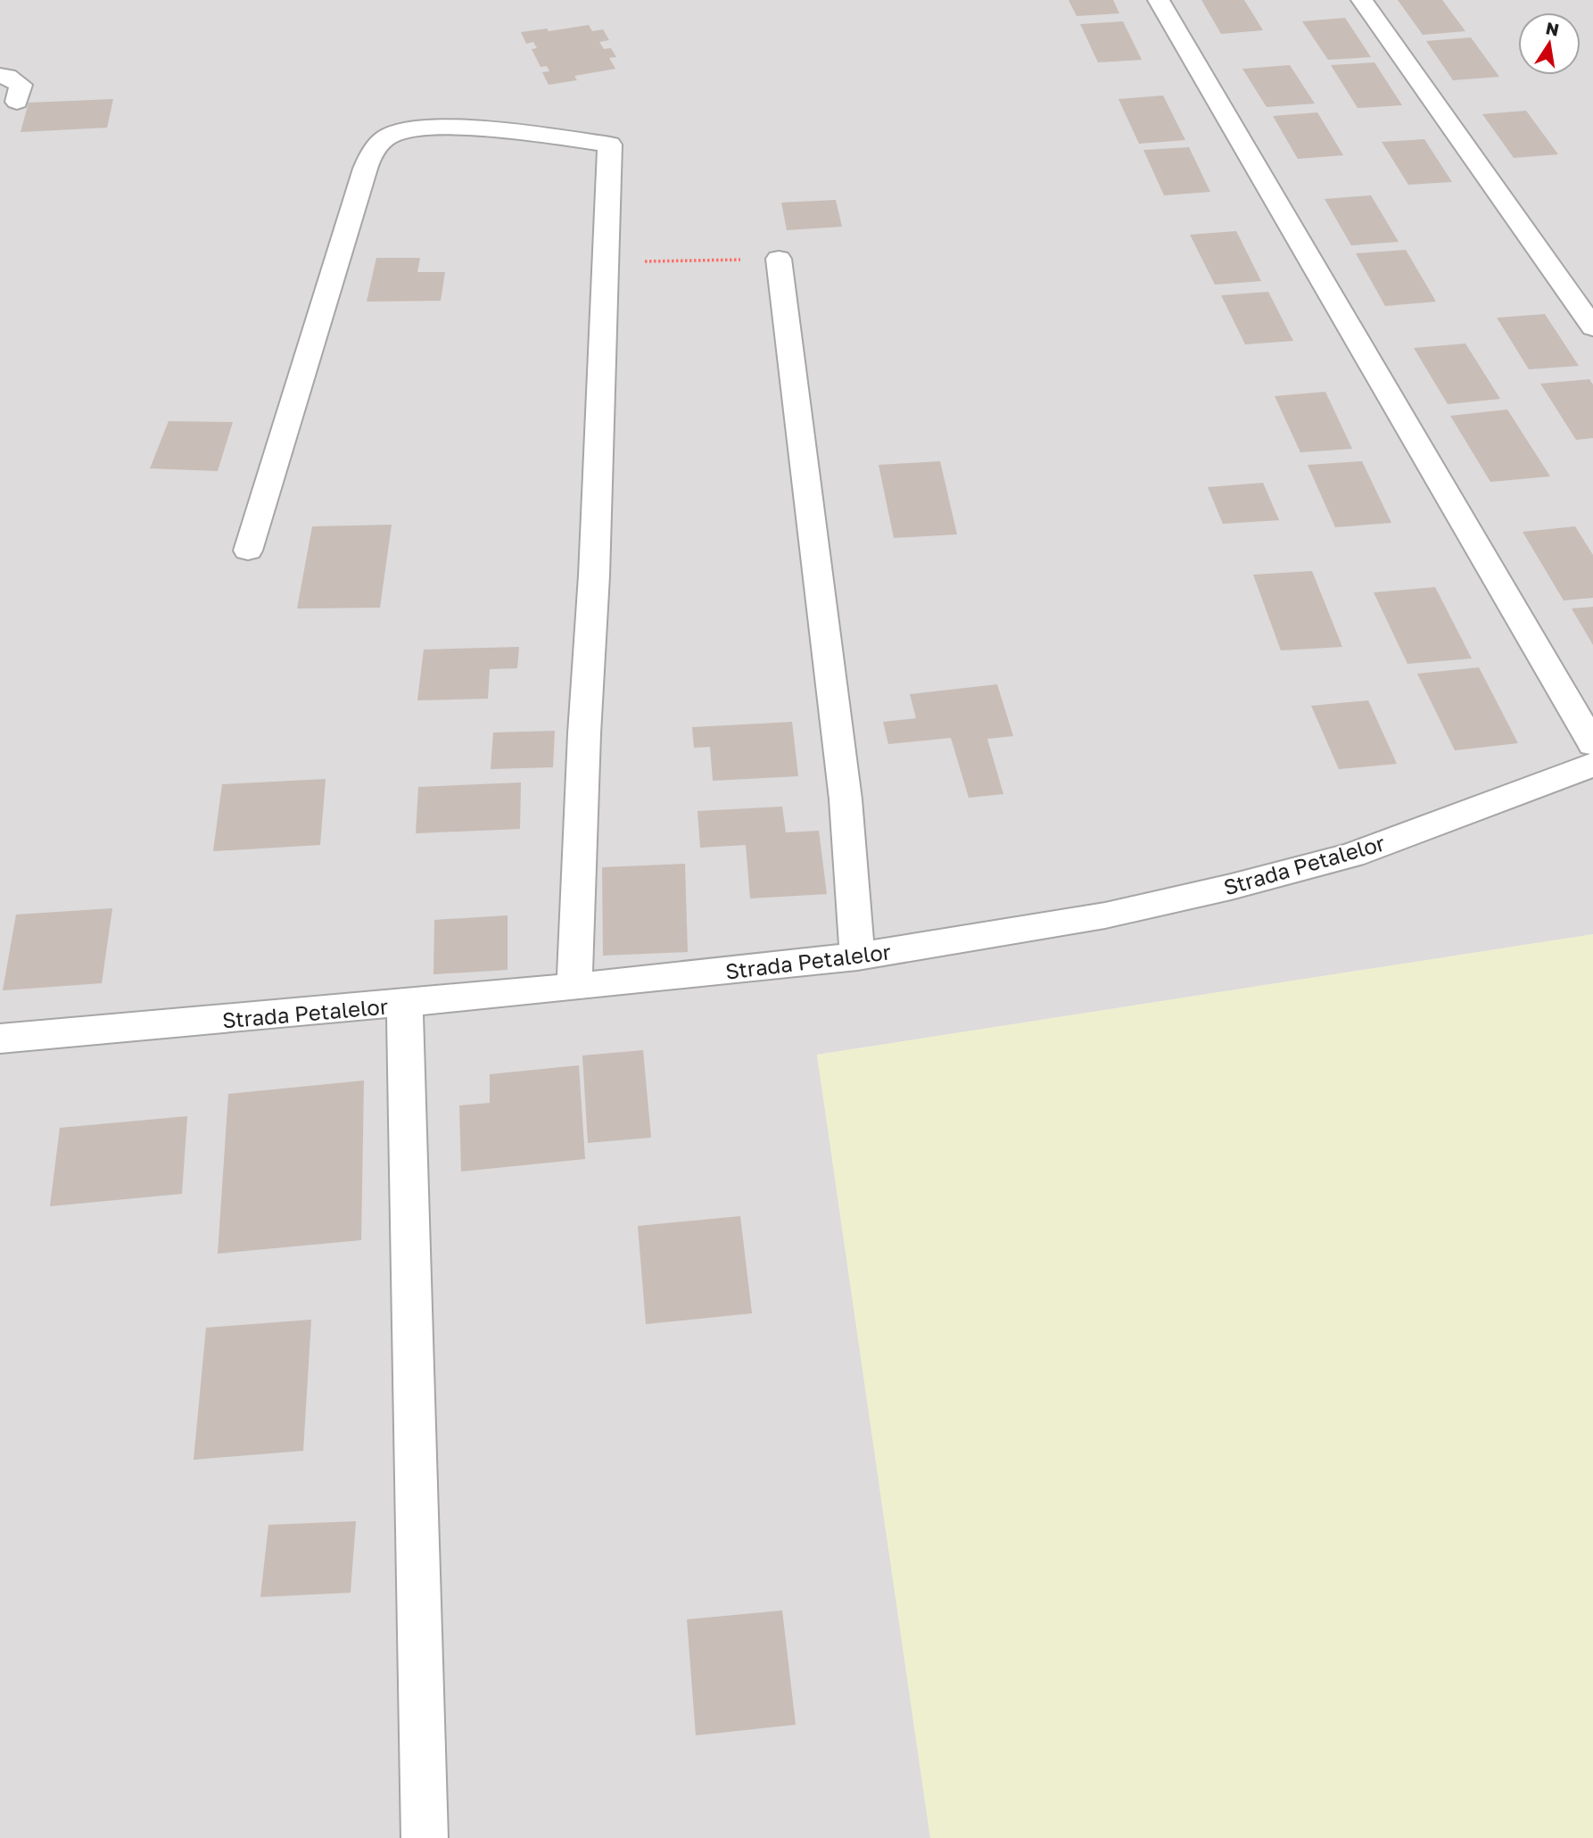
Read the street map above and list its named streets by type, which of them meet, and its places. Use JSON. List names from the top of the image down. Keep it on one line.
{"streets":{"street":["Strada Petalelor"]},"north":"top"}
